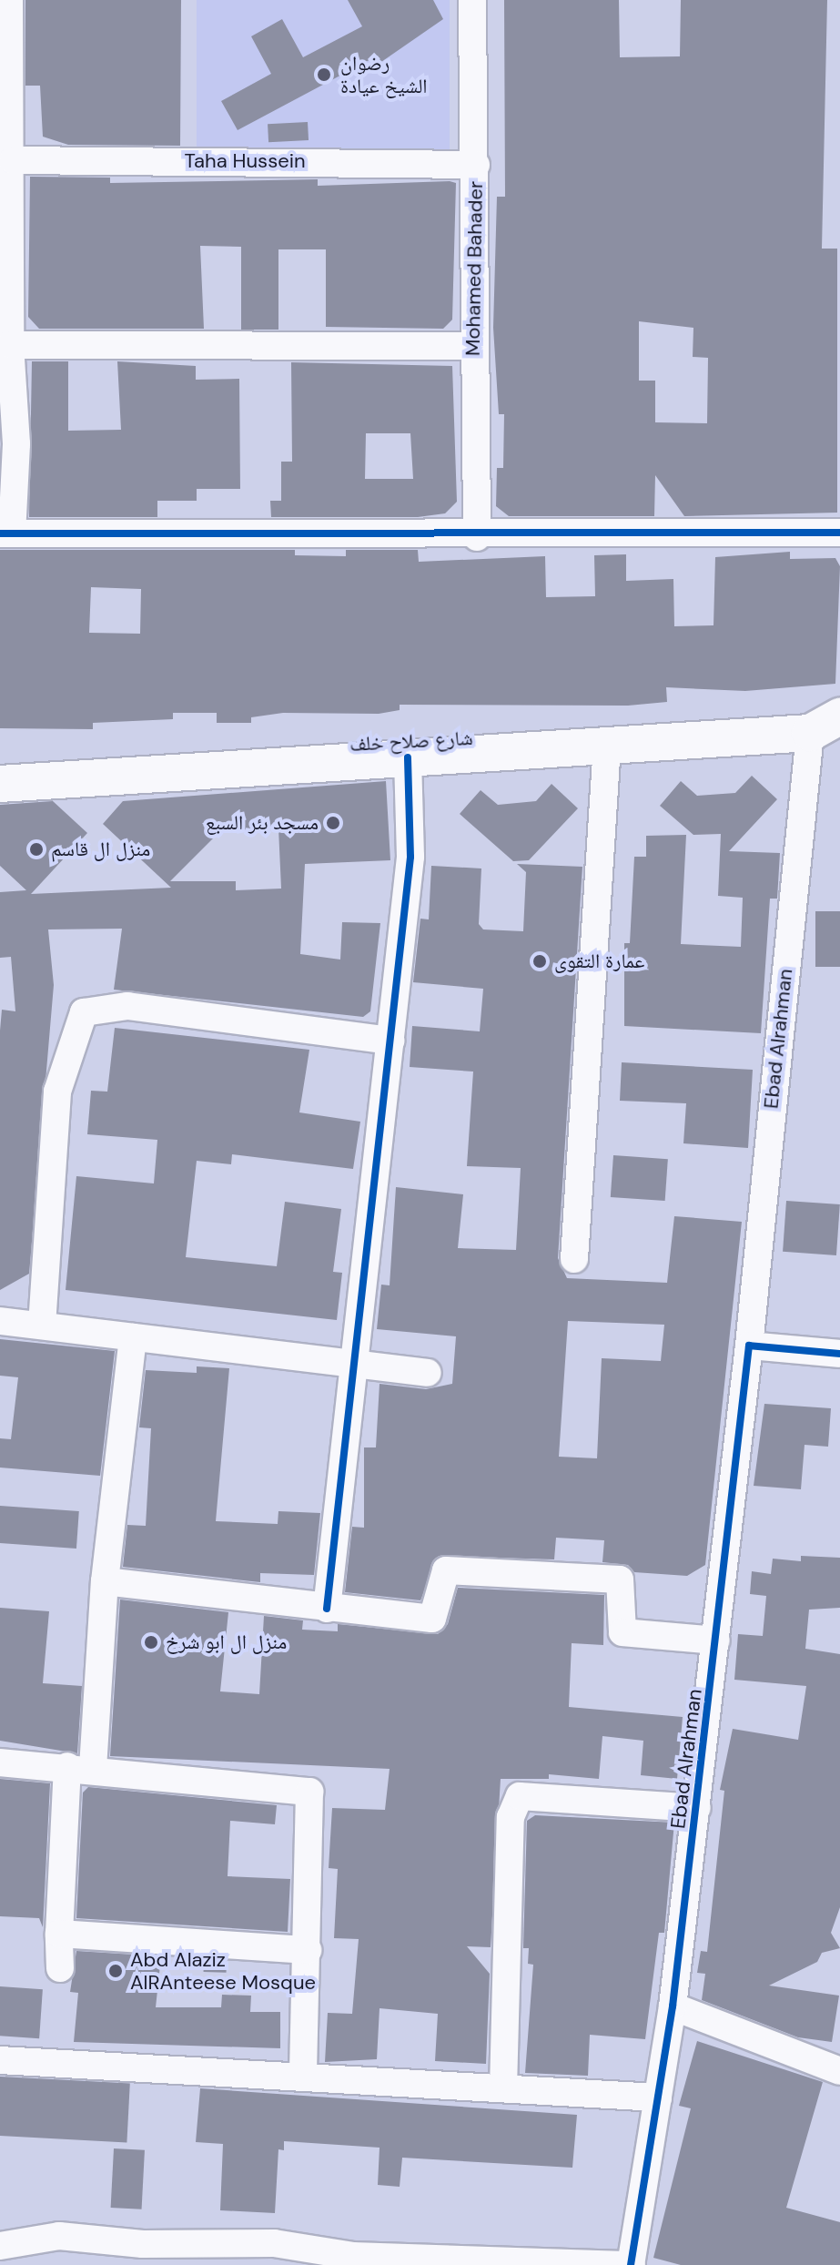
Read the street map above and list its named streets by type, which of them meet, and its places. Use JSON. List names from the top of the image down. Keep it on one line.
{"streets":{"main road":["شارع صلاح خلف"],"street":["Taha Hussein","Mohamed Bahader","Ebad Alrahman"]},"crossings":[["Taha Hussein","Mohamed Bahader"],["شارع صلاح خلف","Ebad Alrahman"]],"places":["رضوان الشيخ عيادة","مسجد بئر السبع","منزل ال قاسم","عمارة التقوى","منزل ال ابو شرخ","Abd Alaziz AlRAnteese Mosque"]}
